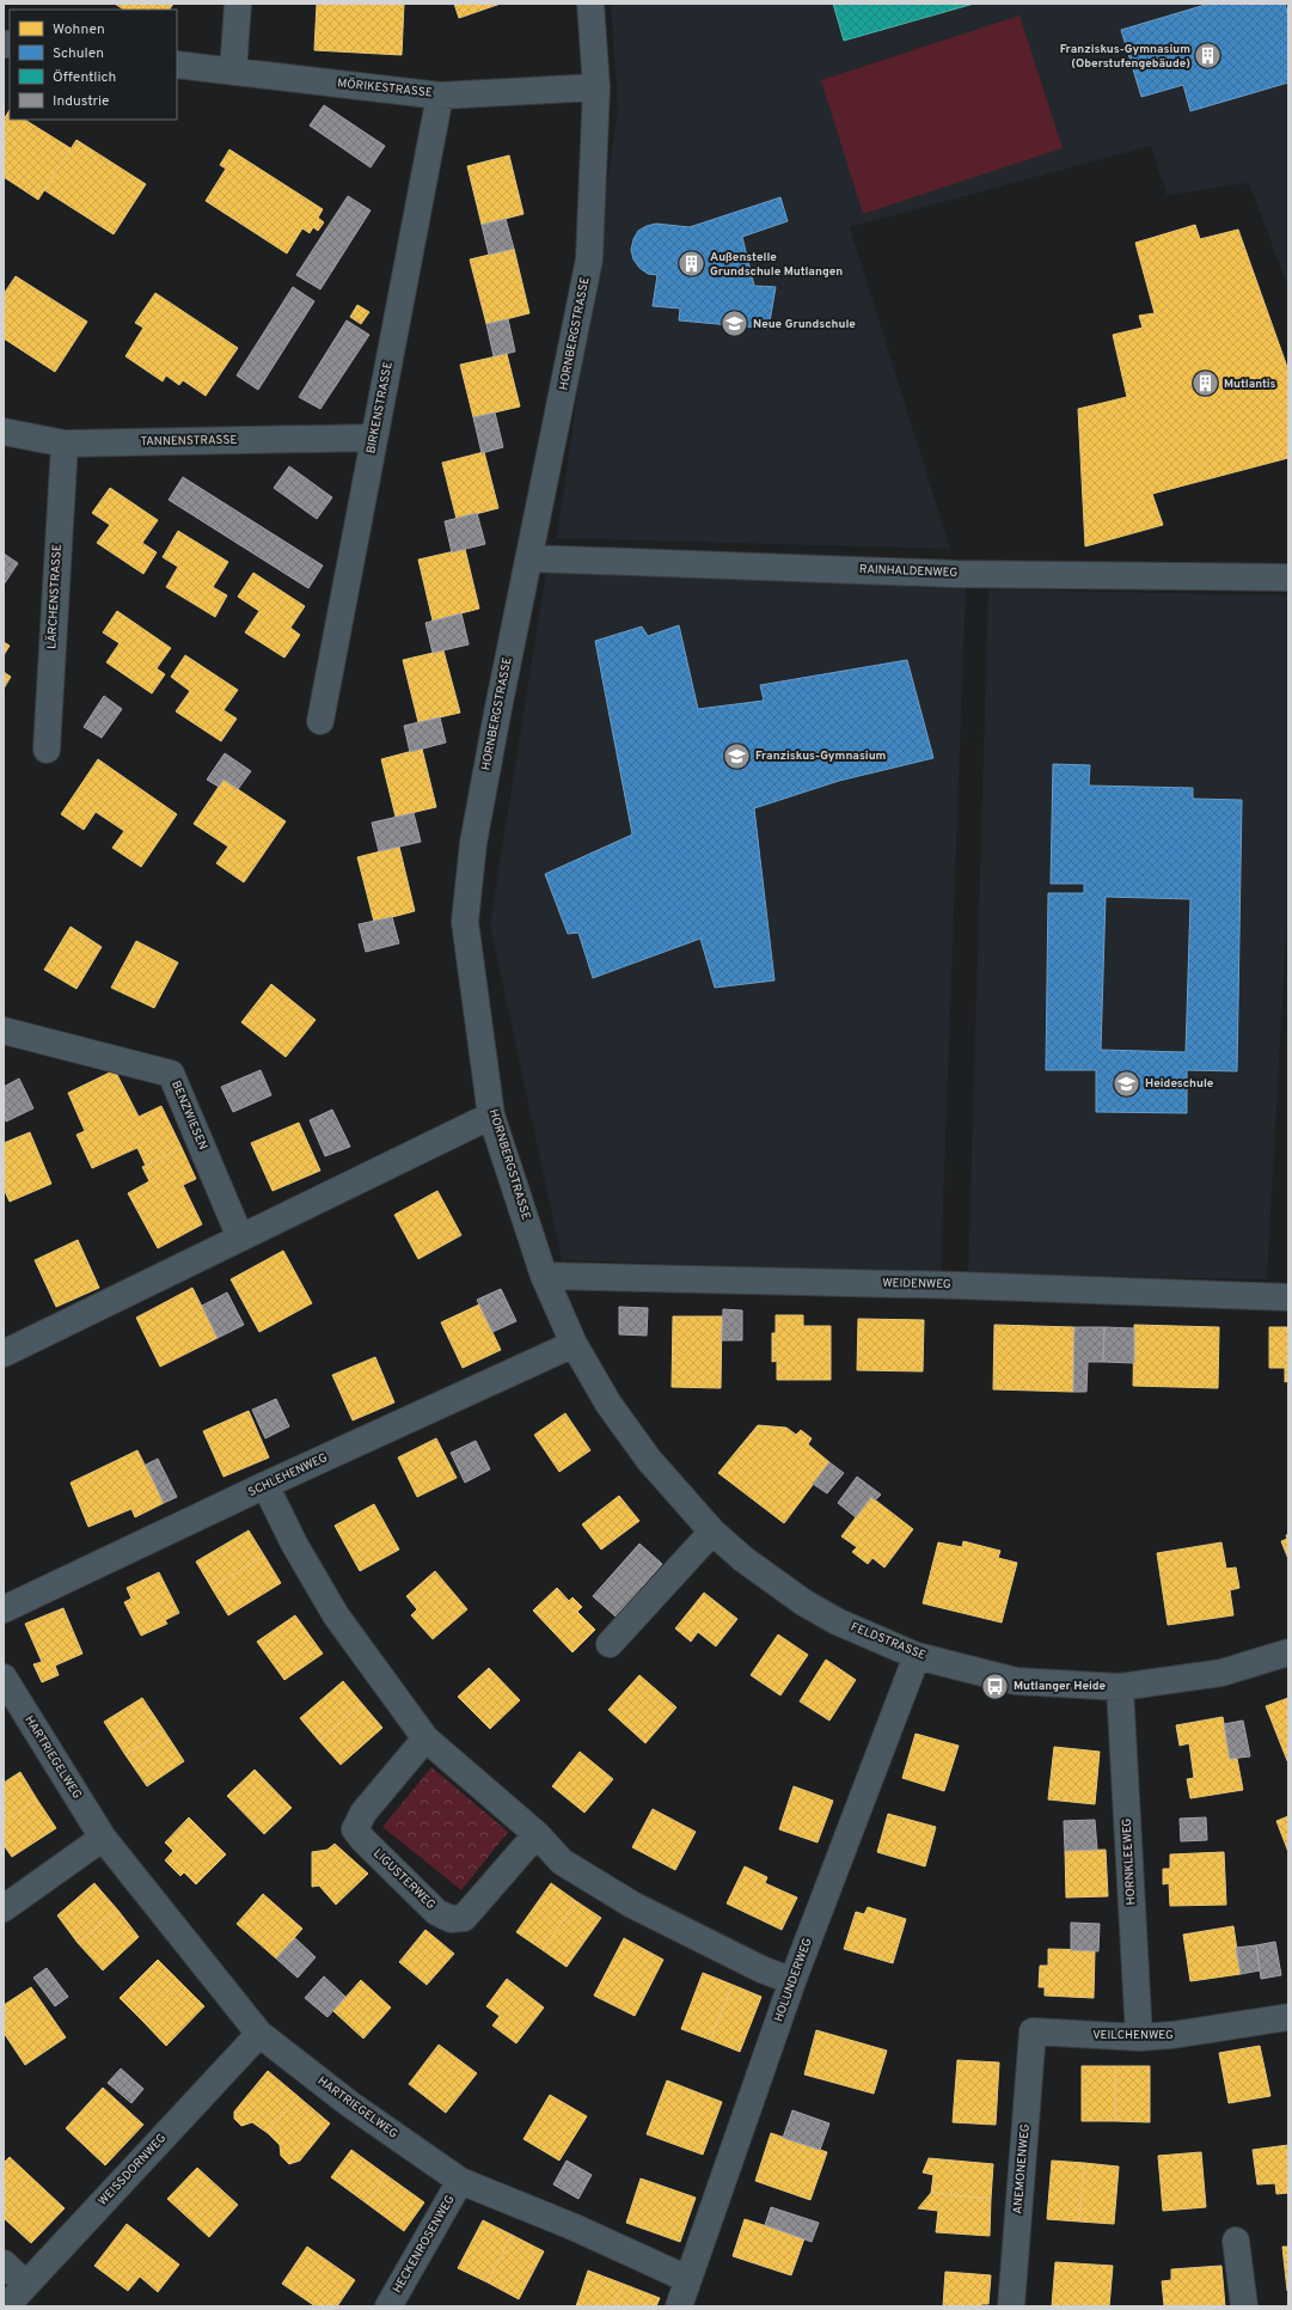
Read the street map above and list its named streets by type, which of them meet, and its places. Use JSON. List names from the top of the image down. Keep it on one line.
{"streets":{"street":["MÖRIKESTRASSE","HORNBERGSTRASSE","BIRKENSTRASSE","TANNENSTRASSE","RAINHALDENWEG","LÄRCHENSTRASSE","BENZWIESEN","WEIDENWEG","SCHLEHENWEG","FELDSTRASSE","HARTRIEGELWEG","HORNKLEEWEG","LIGUSTERWEG","HOLUNDERWEG","VEILCHENWEG","ANEMONENWEG","WEISSDORNWEG","HECKENROSENWEG"]},"crossings":[["MÖRIKESTRASSE","HORNBERGSTRASSE"],["MÖRIKESTRASSE","BIRKENSTRASSE"],["HORNBERGSTRASSE","RAINHALDENWEG"],["HORNBERGSTRASSE","WEIDENWEG"],["HORNBERGSTRASSE","SCHLEHENWEG"],["HORNBERGSTRASSE","FELDSTRASSE"],["BIRKENSTRASSE","TANNENSTRASSE"],["TANNENSTRASSE","LÄRCHENSTRASSE"],["FELDSTRASSE","HORNKLEEWEG"],["FELDSTRASSE","HOLUNDERWEG"],["HARTRIEGELWEG","HOLUNDERWEG"],["HARTRIEGELWEG","WEISSDORNWEG"],["HARTRIEGELWEG","HECKENROSENWEG"],["HORNKLEEWEG","VEILCHENWEG"],["VEILCHENWEG","ANEMONENWEG"]],"places":{"building":["Franziskus-Gymnasium (Oberstufengebäude)","Außenstelle Grundschule Mutlangen","Mutlantis"],"school or university":["Neue Grundschule","Franziskus-Gymnasium","Heideschule"],"bus stop":["Mutlanger Heide"]},"legend":["Wohnen","Schulen","Öffentlich","Industrie"]}
